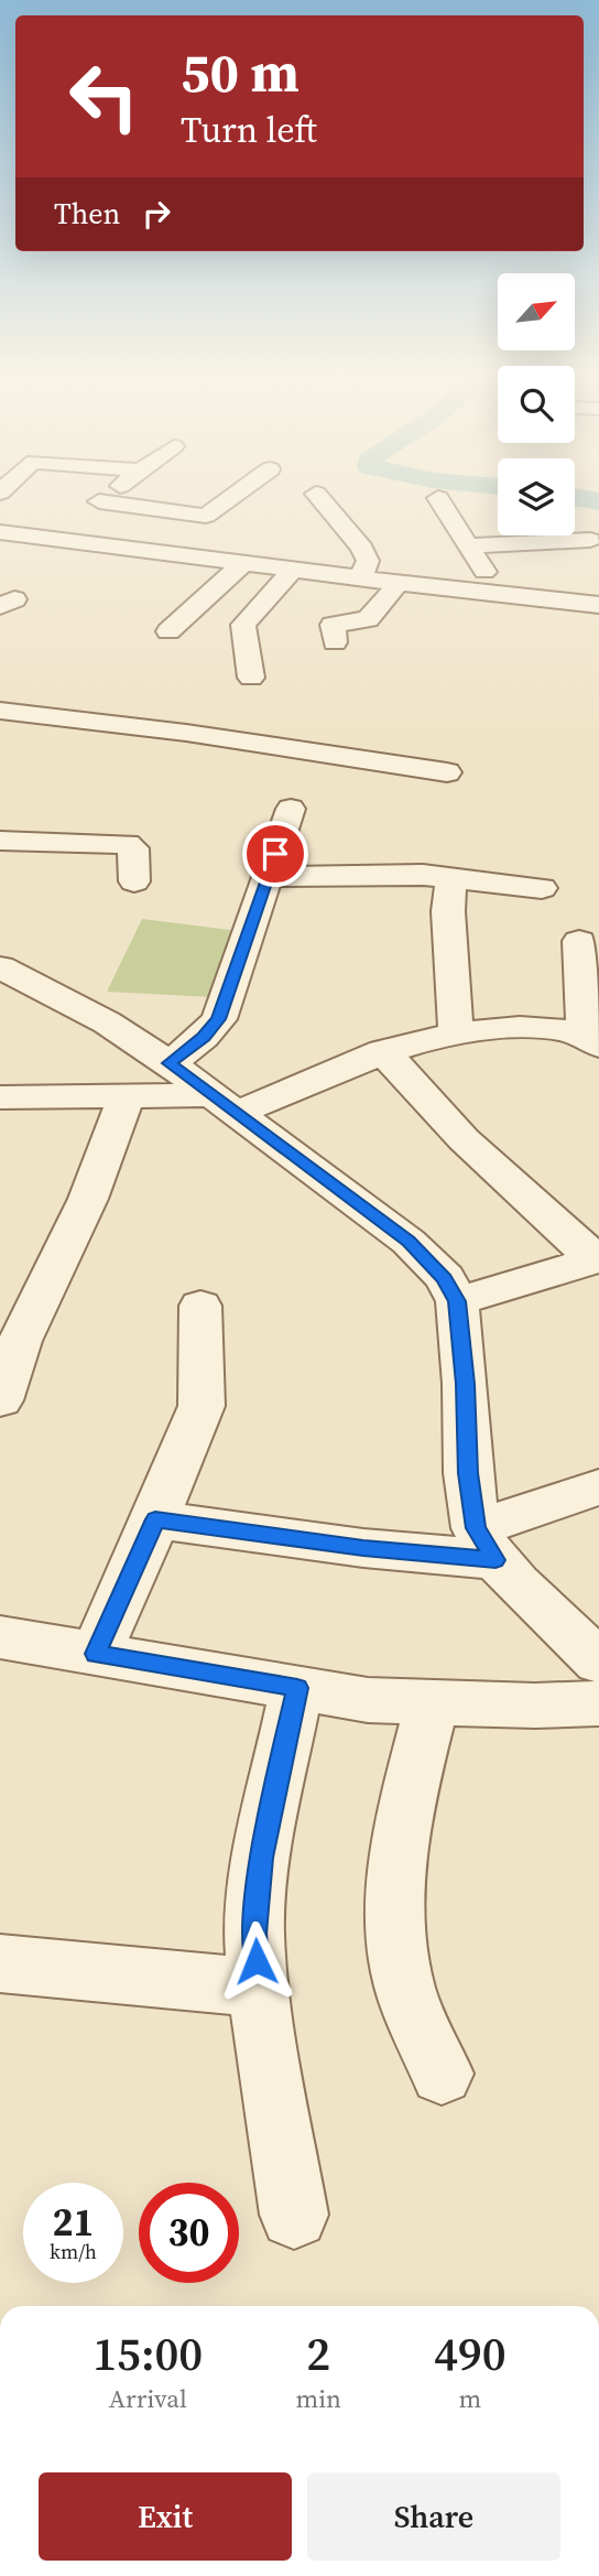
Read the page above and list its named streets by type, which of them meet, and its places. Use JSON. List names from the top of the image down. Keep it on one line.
{"north":"top right","page":{"turn":["50 m","Turn left"],"then":"Then","speed":"21 km/h","limit":"30","eta":["15:00","Arrival","2","min","490","m"],"buttons":["Exit","Share"]}}
